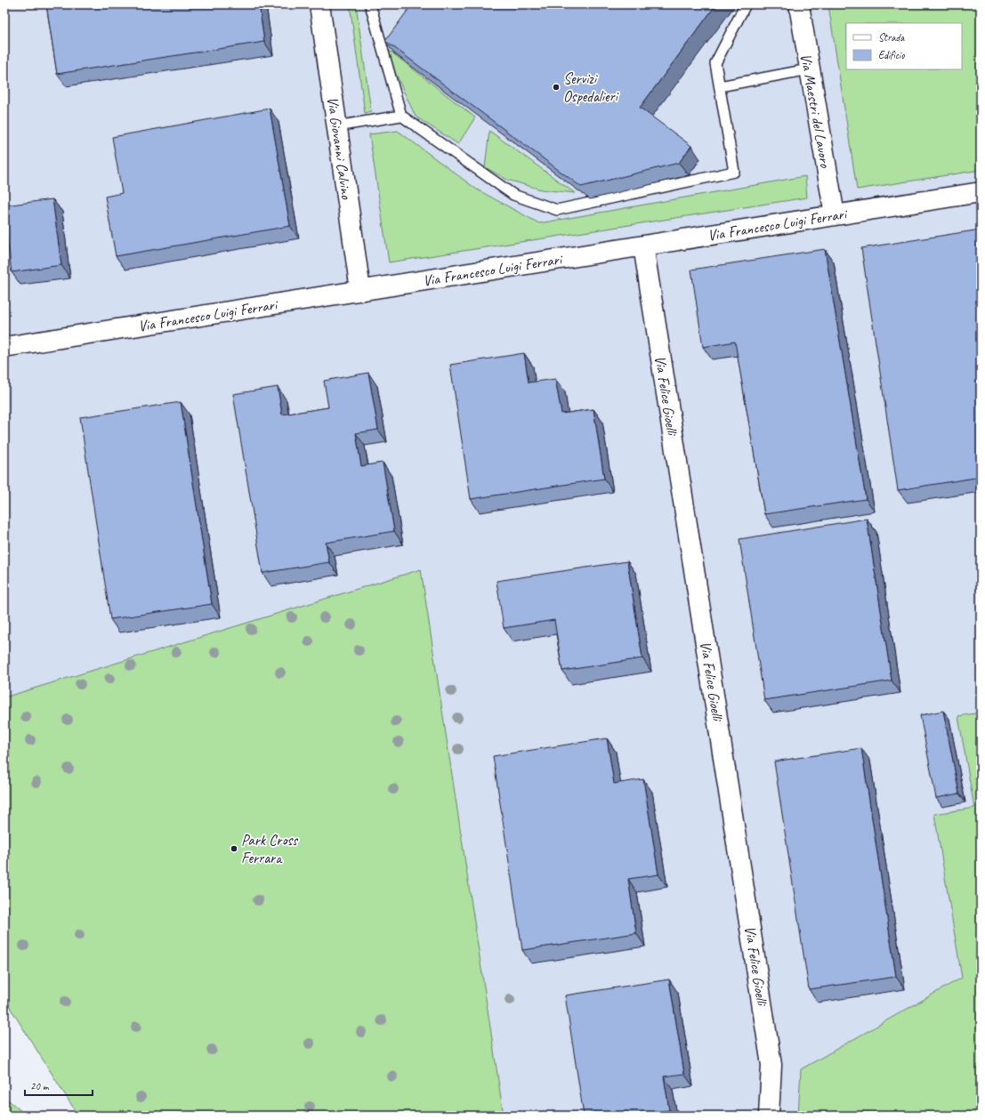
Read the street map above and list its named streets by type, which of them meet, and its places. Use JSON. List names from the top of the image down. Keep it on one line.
{"streets":{"street":["Via Maestri del Lavoro","Via Giovanni Calvino","Via Francesco Luigi Ferrari","Via Felice Gioelli"]},"crossings":[["Via Maestri del Lavoro","Via Francesco Luigi Ferrari"],["Via Giovanni Calvino","Via Francesco Luigi Ferrari"],["Via Francesco Luigi Ferrari","Via Felice Gioelli"]],"places":["Servizi Ospedalieri","Park Cross Ferrara"],"legend":["Strada","Edificio"],"scale_bar":"20 m"}
